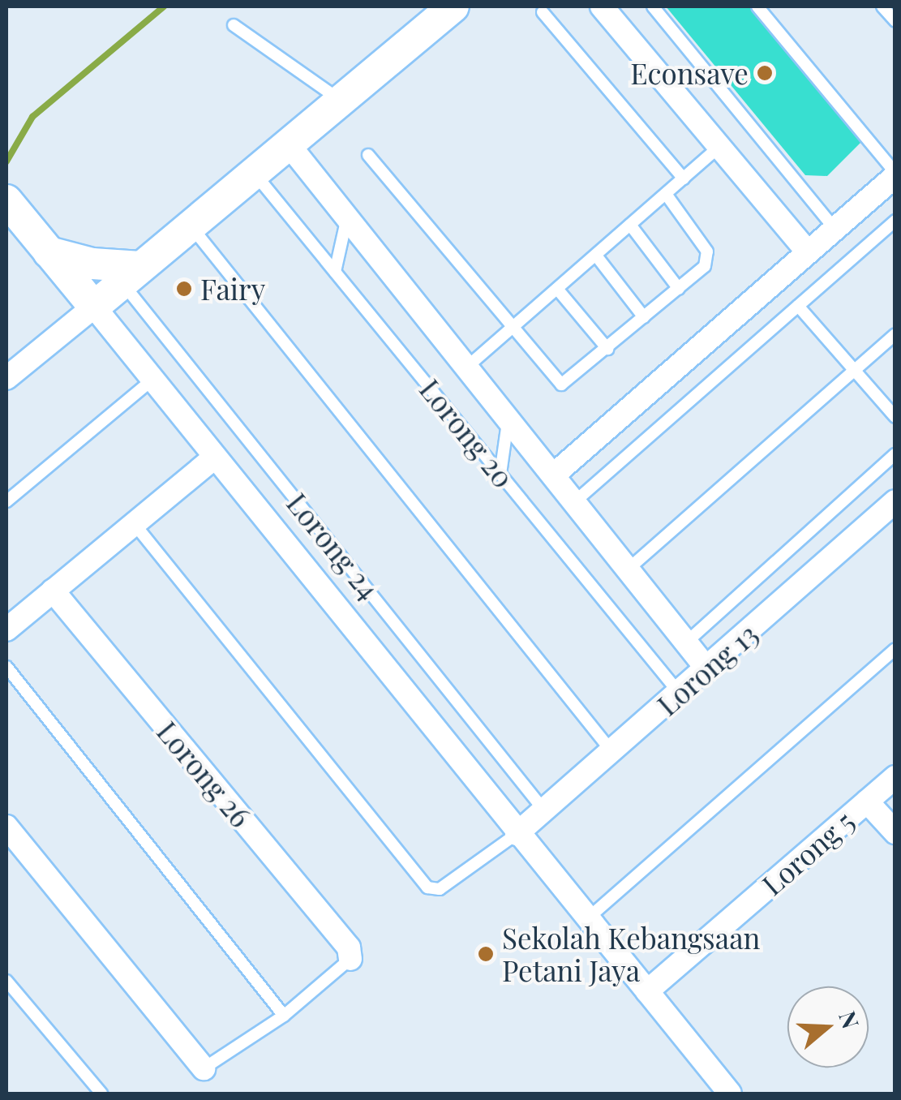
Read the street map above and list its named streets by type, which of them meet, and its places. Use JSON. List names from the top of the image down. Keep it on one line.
{"streets":{"street":["Lorong 20","Lorong 24","Lorong 13","Lorong 26","Lorong 5"]},"crossings":[["Lorong 20","Lorong 13"],["Lorong 24","Lorong 13"],["Lorong 24","Lorong 5"]],"places":["Econsave","Fairy","Sekolah Kebangsaan Petani Jaya"],"north":"right"}
